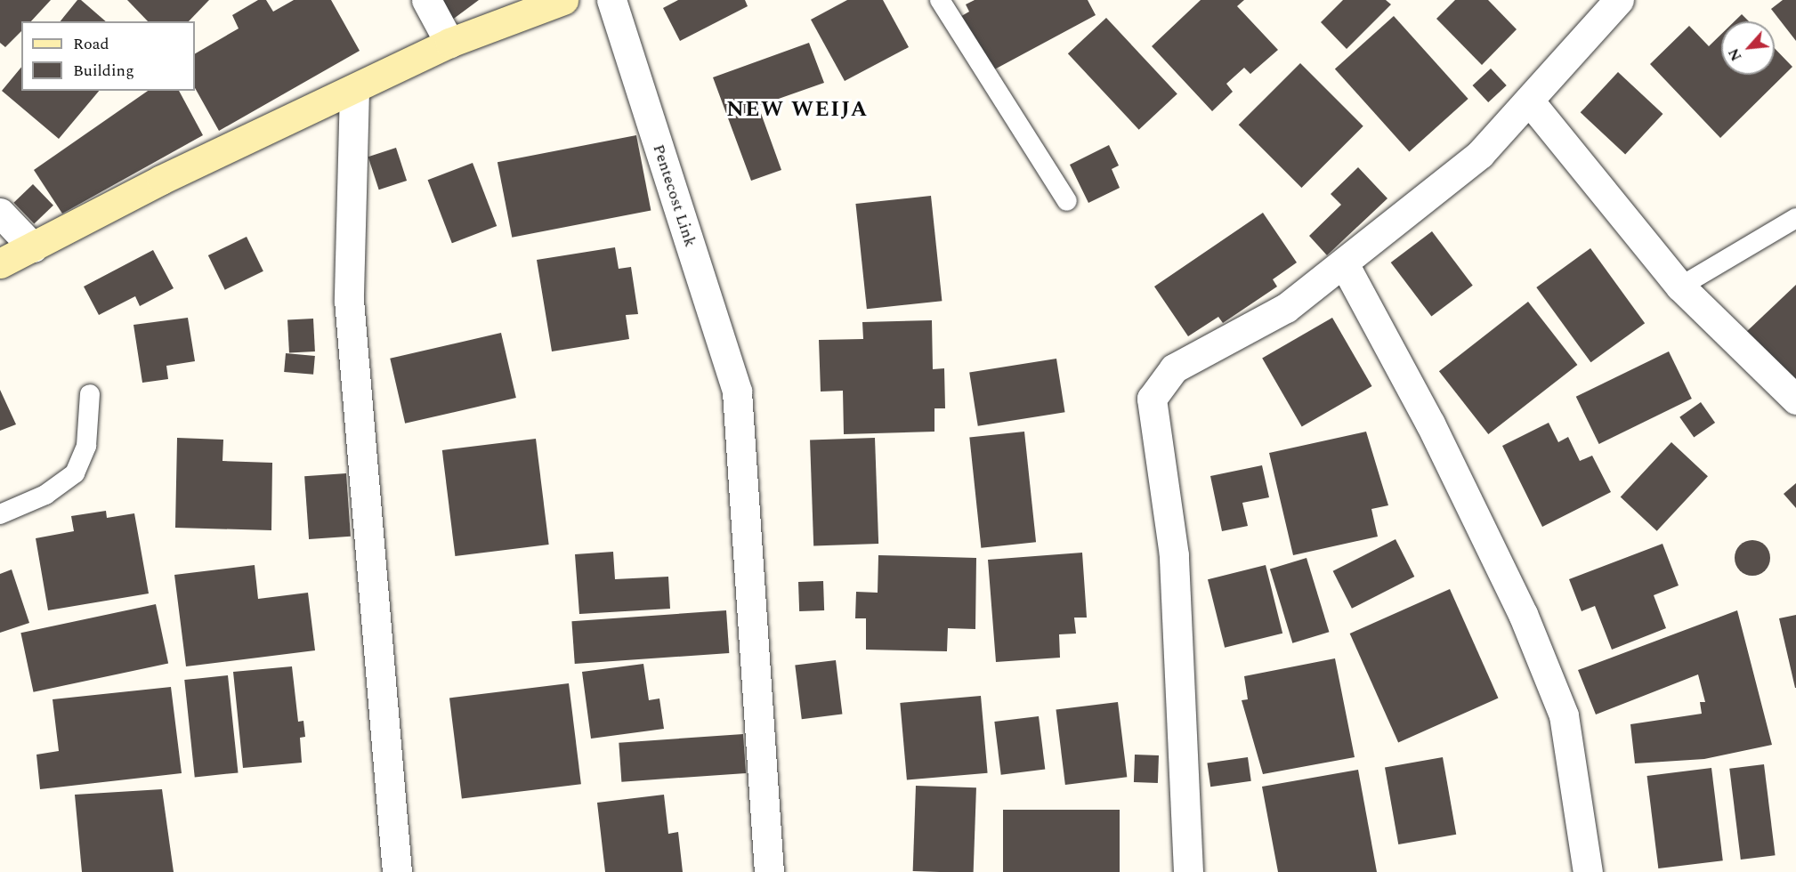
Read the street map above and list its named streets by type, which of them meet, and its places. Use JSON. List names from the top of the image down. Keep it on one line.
{"streets":{"street":["Pentecost Link"]},"districts":["NEW WEIJA"],"legend":["Road","Building"],"north":"bottom left"}
